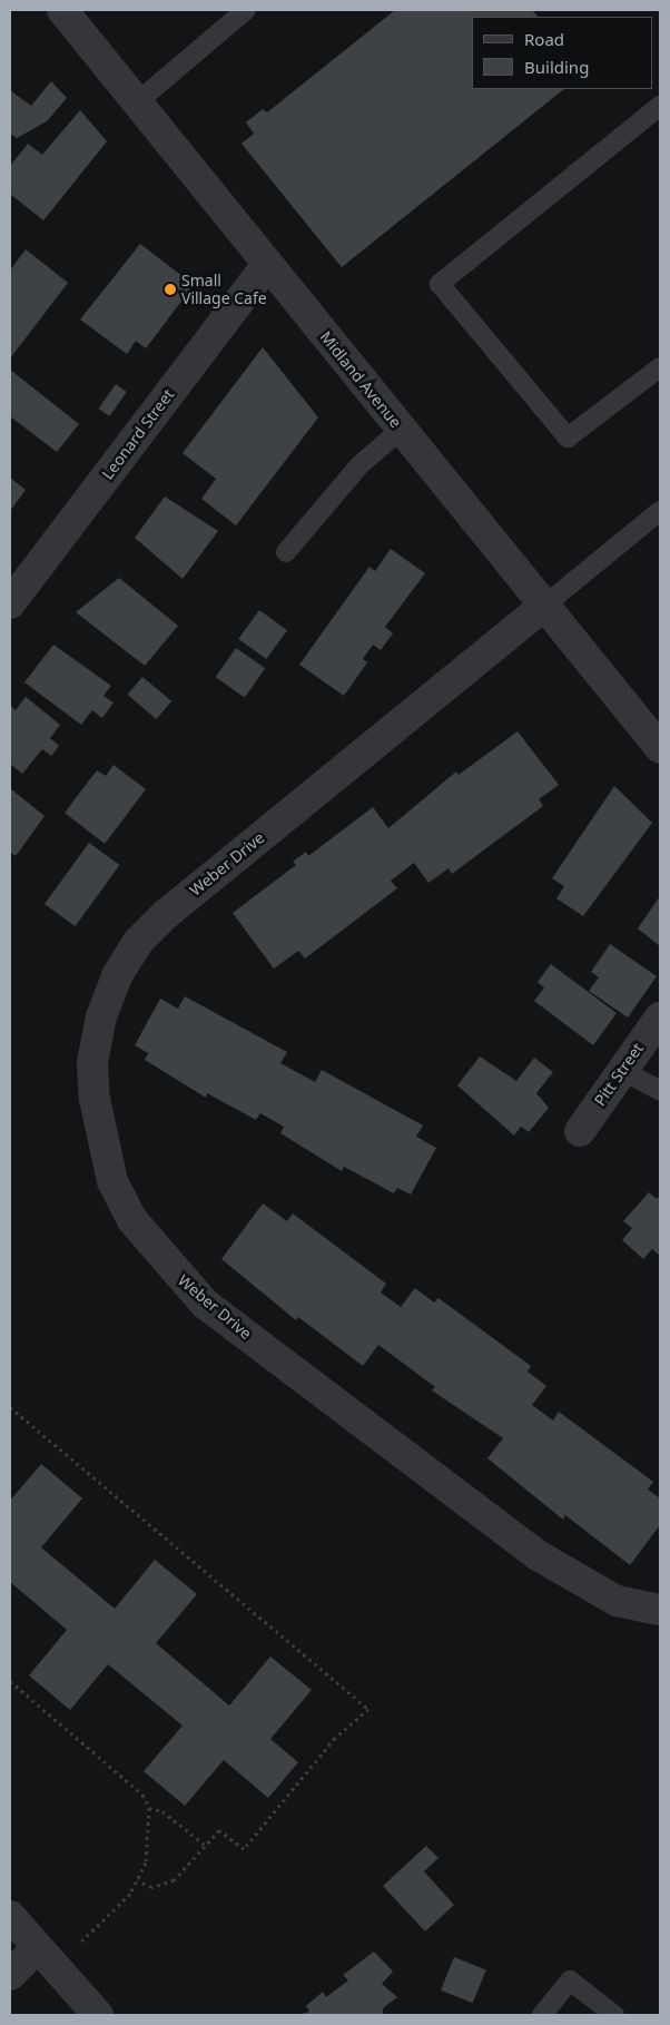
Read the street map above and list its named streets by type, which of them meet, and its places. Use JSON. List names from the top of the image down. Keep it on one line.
{"streets":{"street":["Midland Avenue","Leonard Street","Weber Drive","Pitt Street"]},"crossings":[["Midland Avenue","Leonard Street"],["Midland Avenue","Weber Drive"]],"places":["Small Village Cafe"],"legend":["Road","Building"]}
